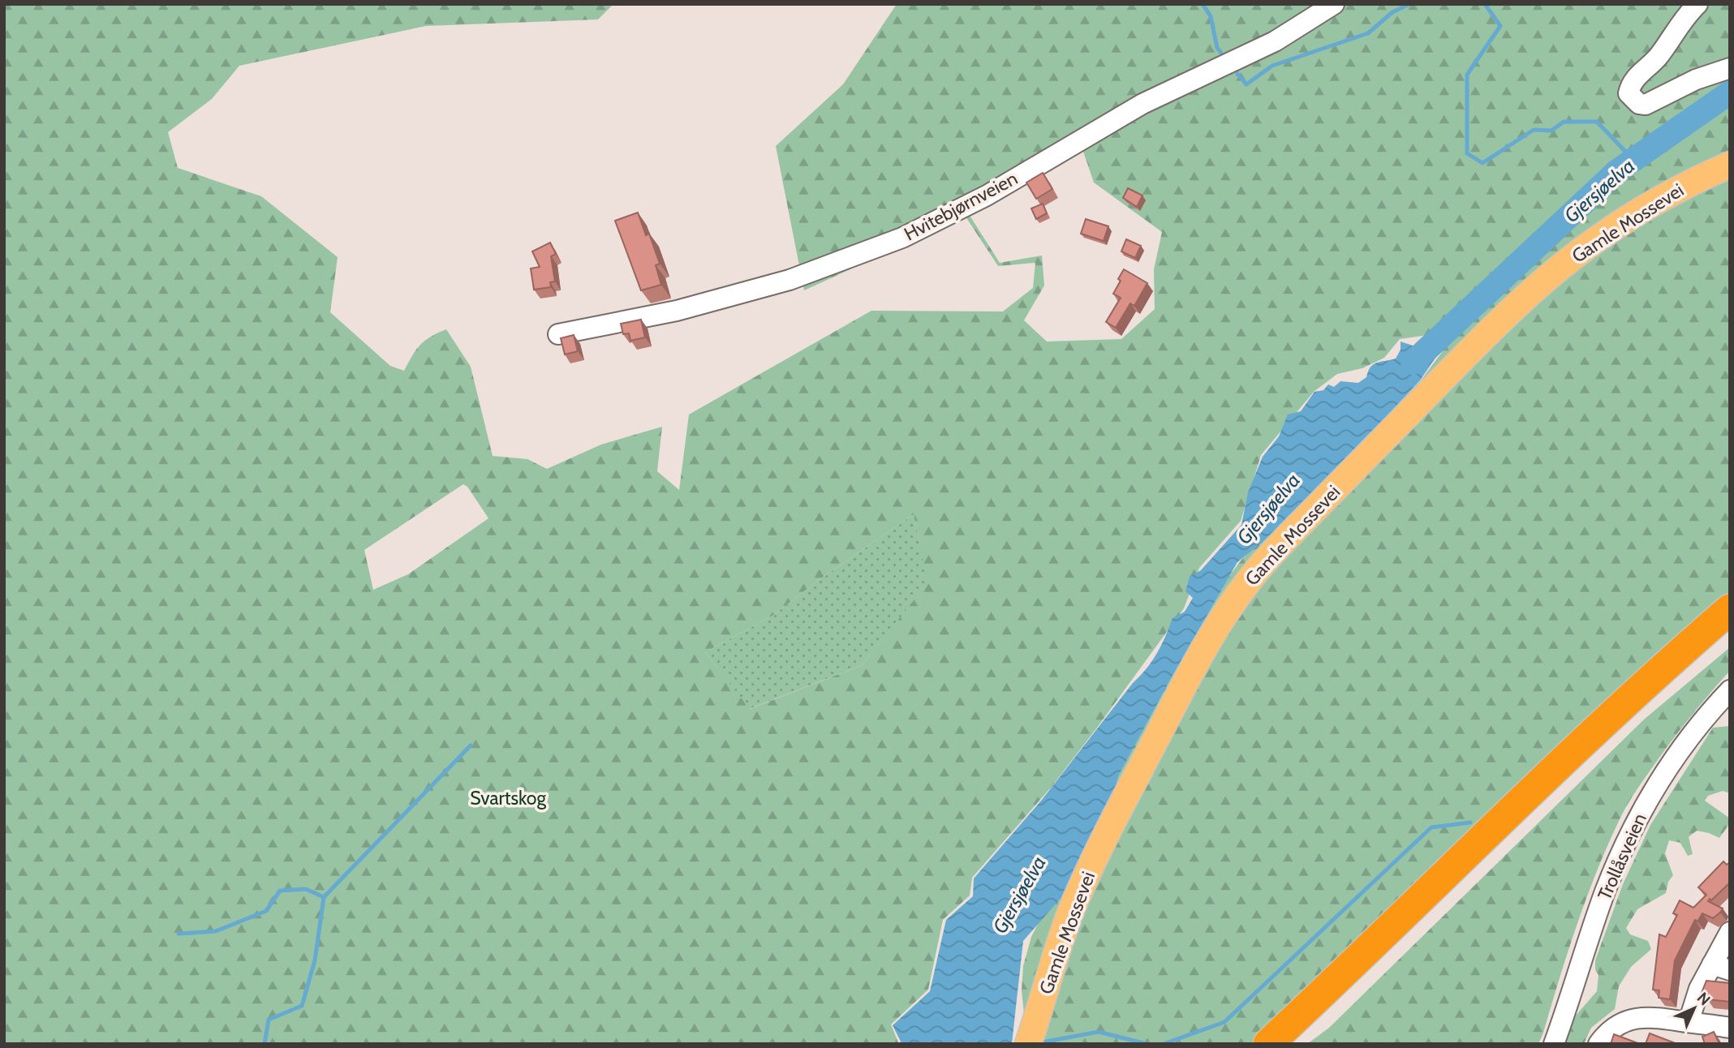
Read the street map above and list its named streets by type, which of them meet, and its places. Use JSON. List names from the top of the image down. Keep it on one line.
{"streets":{"main road":["Gamle Mossevei"],"street":["Hvitebjørnveien","Trollåsveien"]},"water":["Gjersjøelva"],"parks":["Svartskog"],"north":"top right"}
